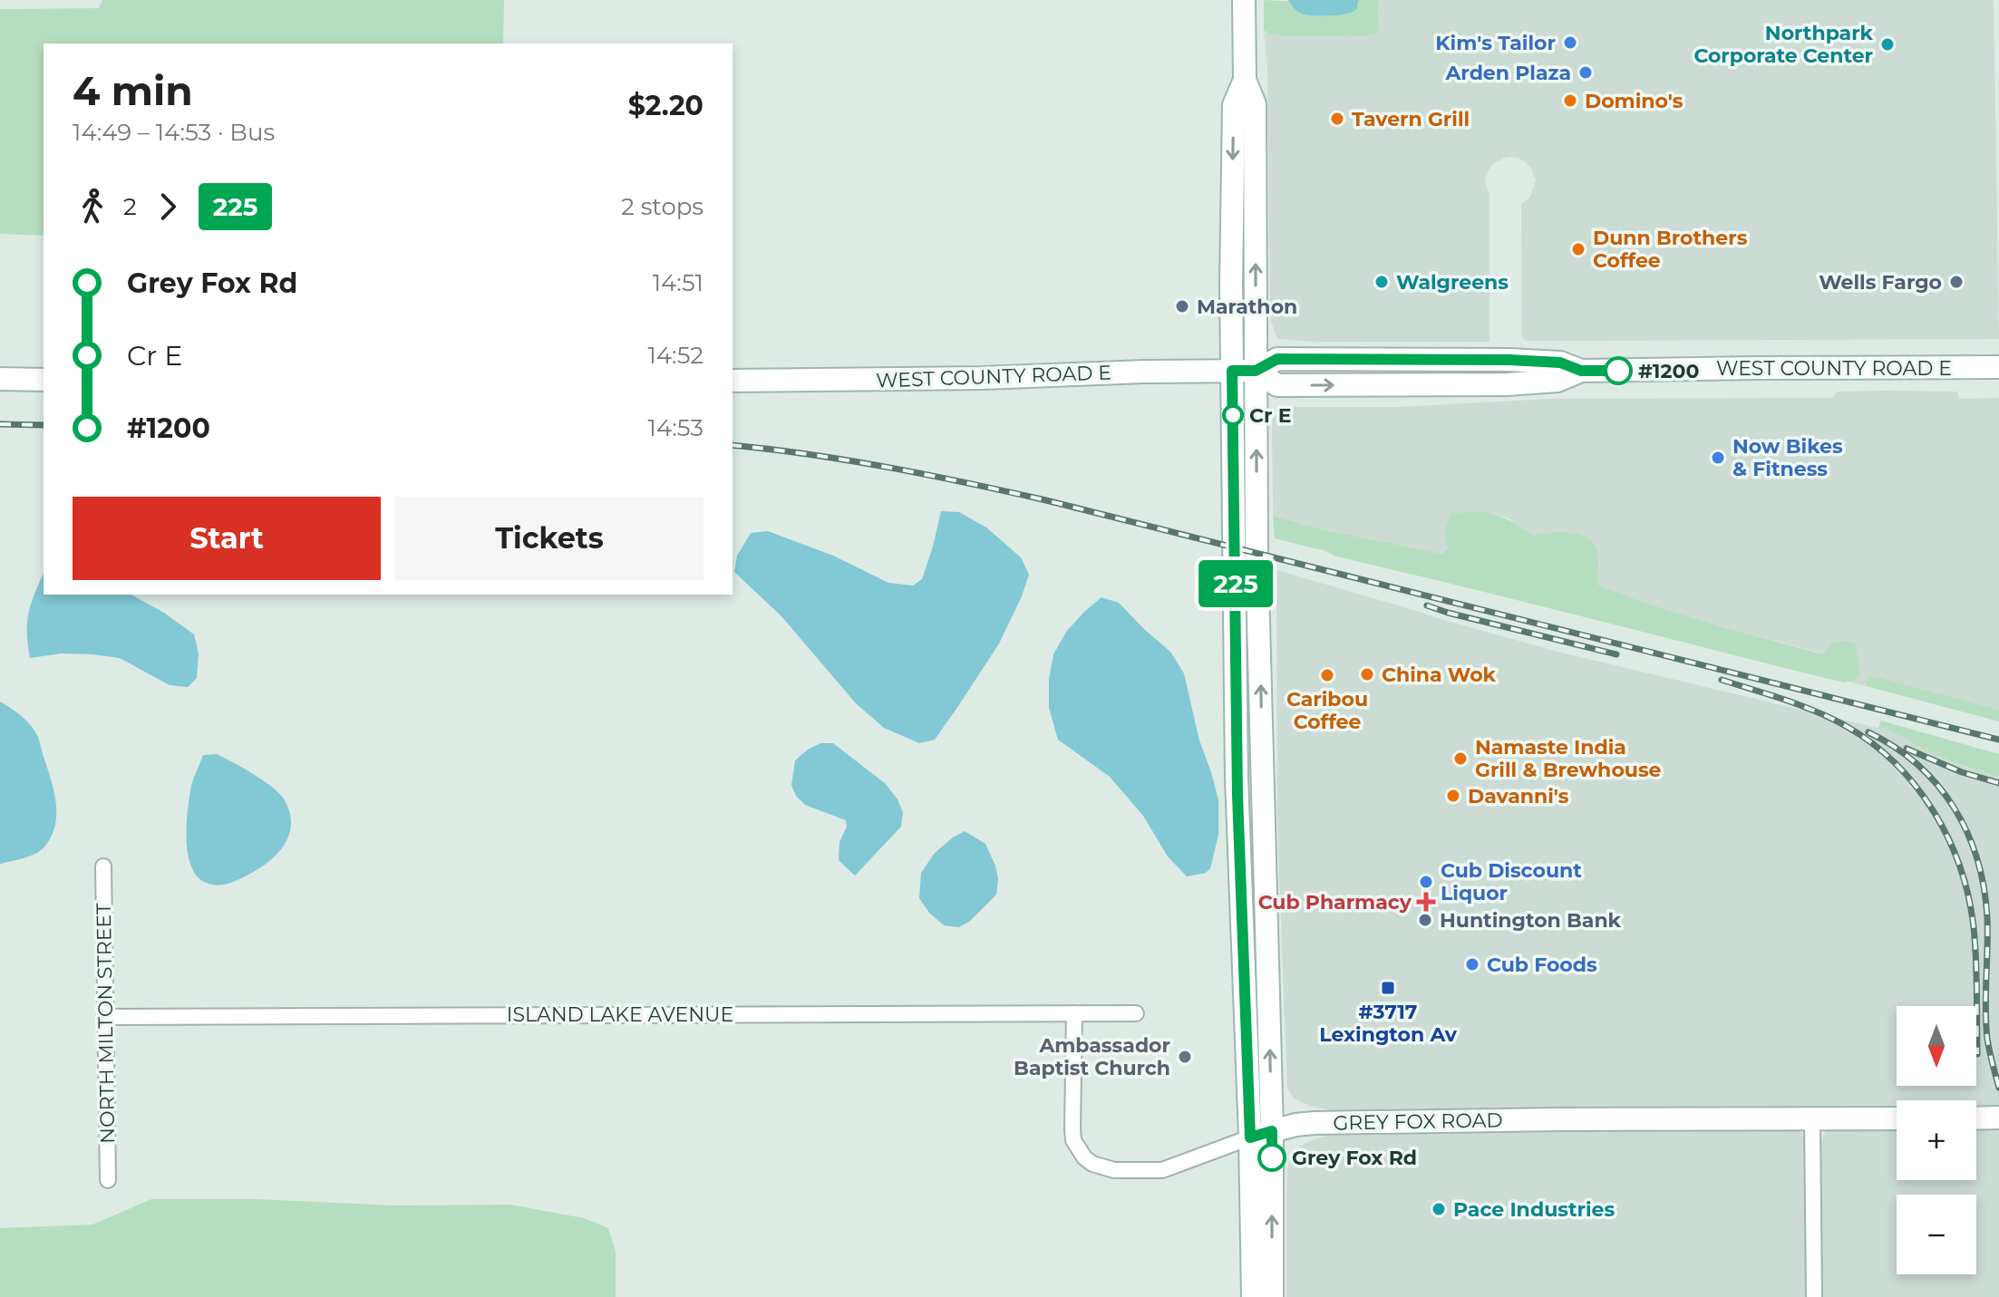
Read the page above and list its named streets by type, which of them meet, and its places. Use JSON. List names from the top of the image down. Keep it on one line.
{"streets":{"main road":["WEST COUNTY ROAD E","GREY FOX ROAD"],"street":["ISLAND LAKE AVENUE","NORTH MILTON STREET"]},"crossings":[["ISLAND LAKE AVENUE","NORTH MILTON STREET"],["ISLAND LAKE AVENUE","GREY FOX ROAD"]],"places":{"other":["Kim's Tailor","Northpark Corporate Center","Arden Plaza","Domino's","Tavern Grill","Dunn Brothers Coffee","Walgreens","Wells Fargo","Marathon","#1200","Cr E","Now Bikes & Fitness","China Wok","Caribou Coffee","Namaste India Grill & Brewhouse","Davanni's","Cub Discount Liquor","Huntington Bank","Cub Foods","Ambassador Baptist Church","Grey Fox Rd","Pace Industries"],"health":["Cub Pharmacy"],"transit":["#3717 Lexington Av"]},"lines":["bus line 225"],"north":"bottom","page":{"on_map":"225","heading":["4 min","14:49 – 14:53 · Bus","$2.20"],"legs":["2","225","2 stops"],"list":[{"name":"Grey Fox Rd","value":"14:51"},{"name":"Cr E","value":"14:52"},{"name":"#1200","value":"14:53"}],"buttons":["Start","Tickets"],"map_buttons":["+","−"]}}
